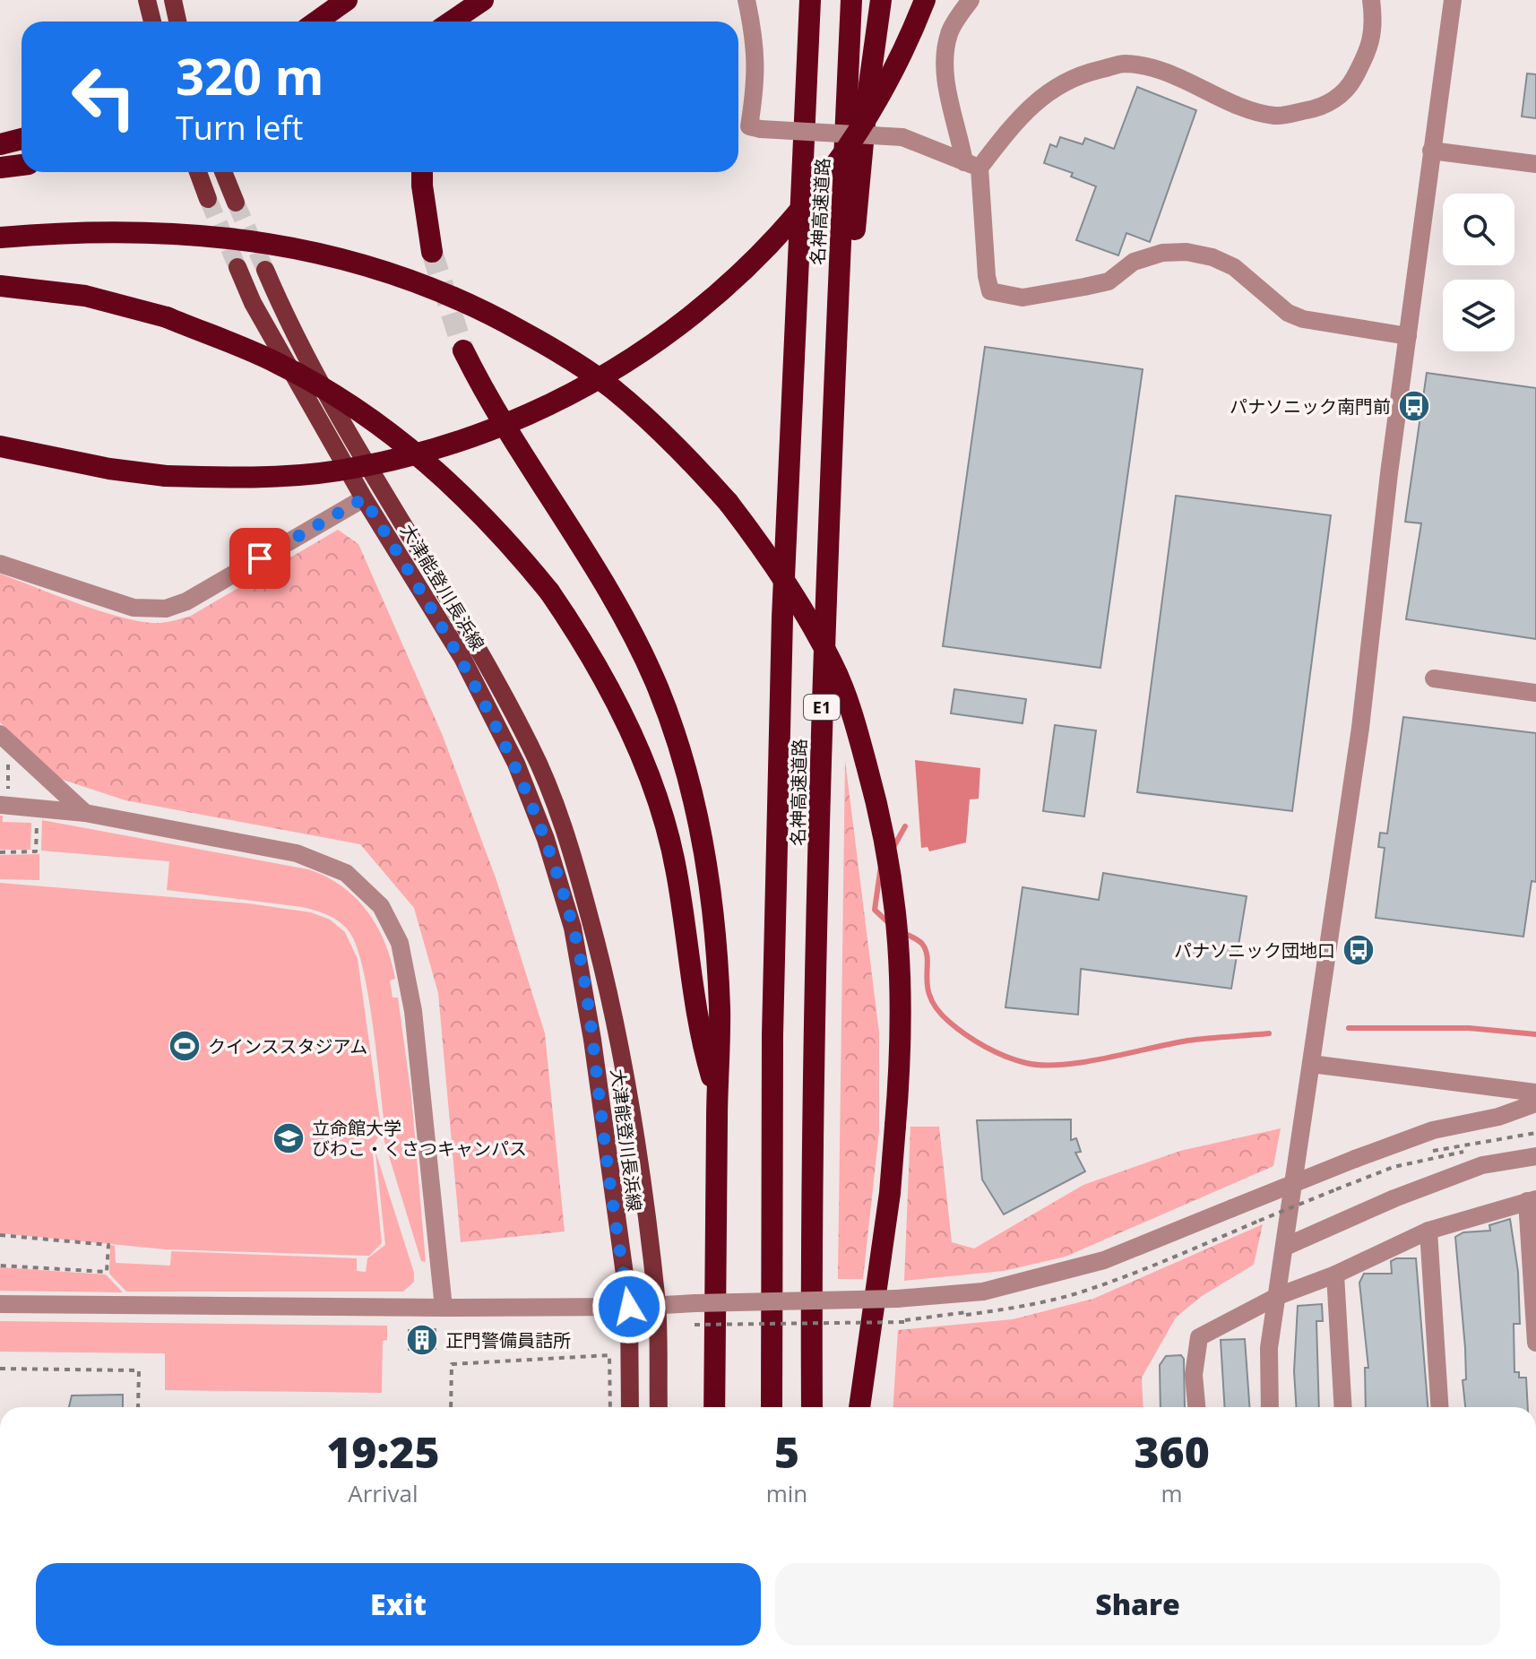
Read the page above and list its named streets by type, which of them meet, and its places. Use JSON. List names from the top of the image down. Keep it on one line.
{"streets":{"highway":["名神高速道路","E1"],"main road":["大津能登川長浜線"]},"places":{"bus stop":["パナソニック南門前","パナソニック団地口"],"sports":["クインススタジアム"],"school or university":["立命館大学 びわこ・くさつキャンパス"],"building":["正門警備員詰所"]},"page":{"turn":["320 m","Turn left"],"eta":["19:25","Arrival","5","min","360","m"],"buttons":["Exit","Share"]}}
